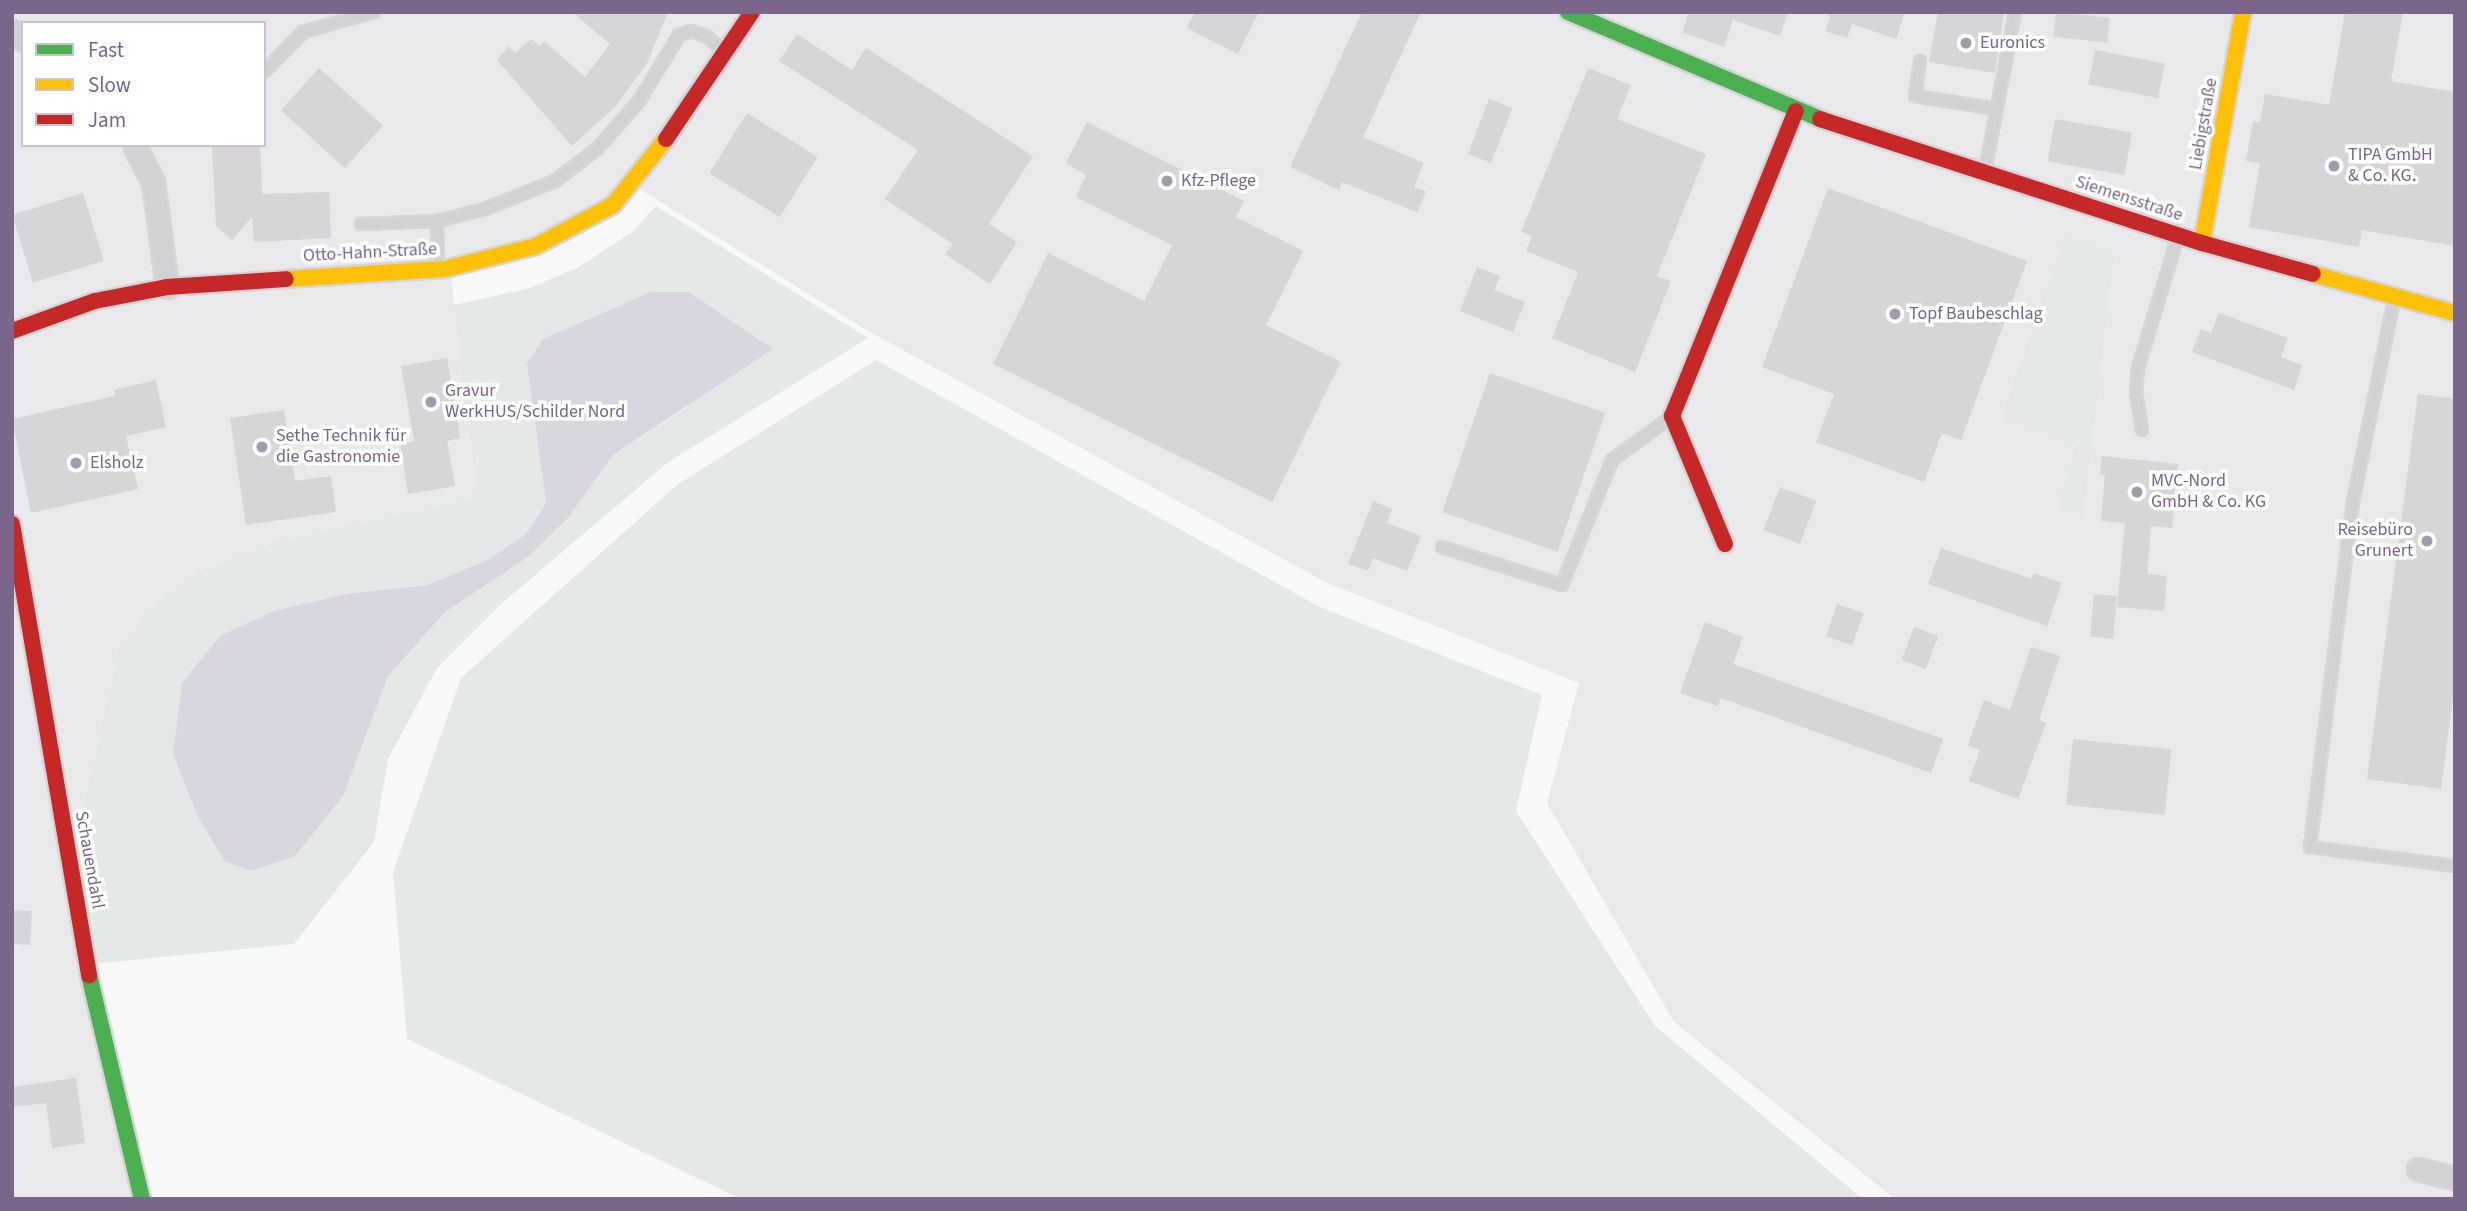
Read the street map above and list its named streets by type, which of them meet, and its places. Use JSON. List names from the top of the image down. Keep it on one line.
{"streets":{"street":["Liebigstraße","Siemensstraße","Otto-Hahn-Straße","Schauendahl"]},"crossings":[["Liebigstraße","Siemensstraße"]],"places":["Euronics","TIPA GmbH & Co. KG.","Kfz-Pflege","Topf Baubeschlag","Gravur WerkHUS/Schilder Nord","Sethe Technik für die Gastronomie","Elsholz","MVC-Nord GmbH & Co. KG","Reisebüro Grunert"],"legend":["Fast","Slow","Jam"]}
